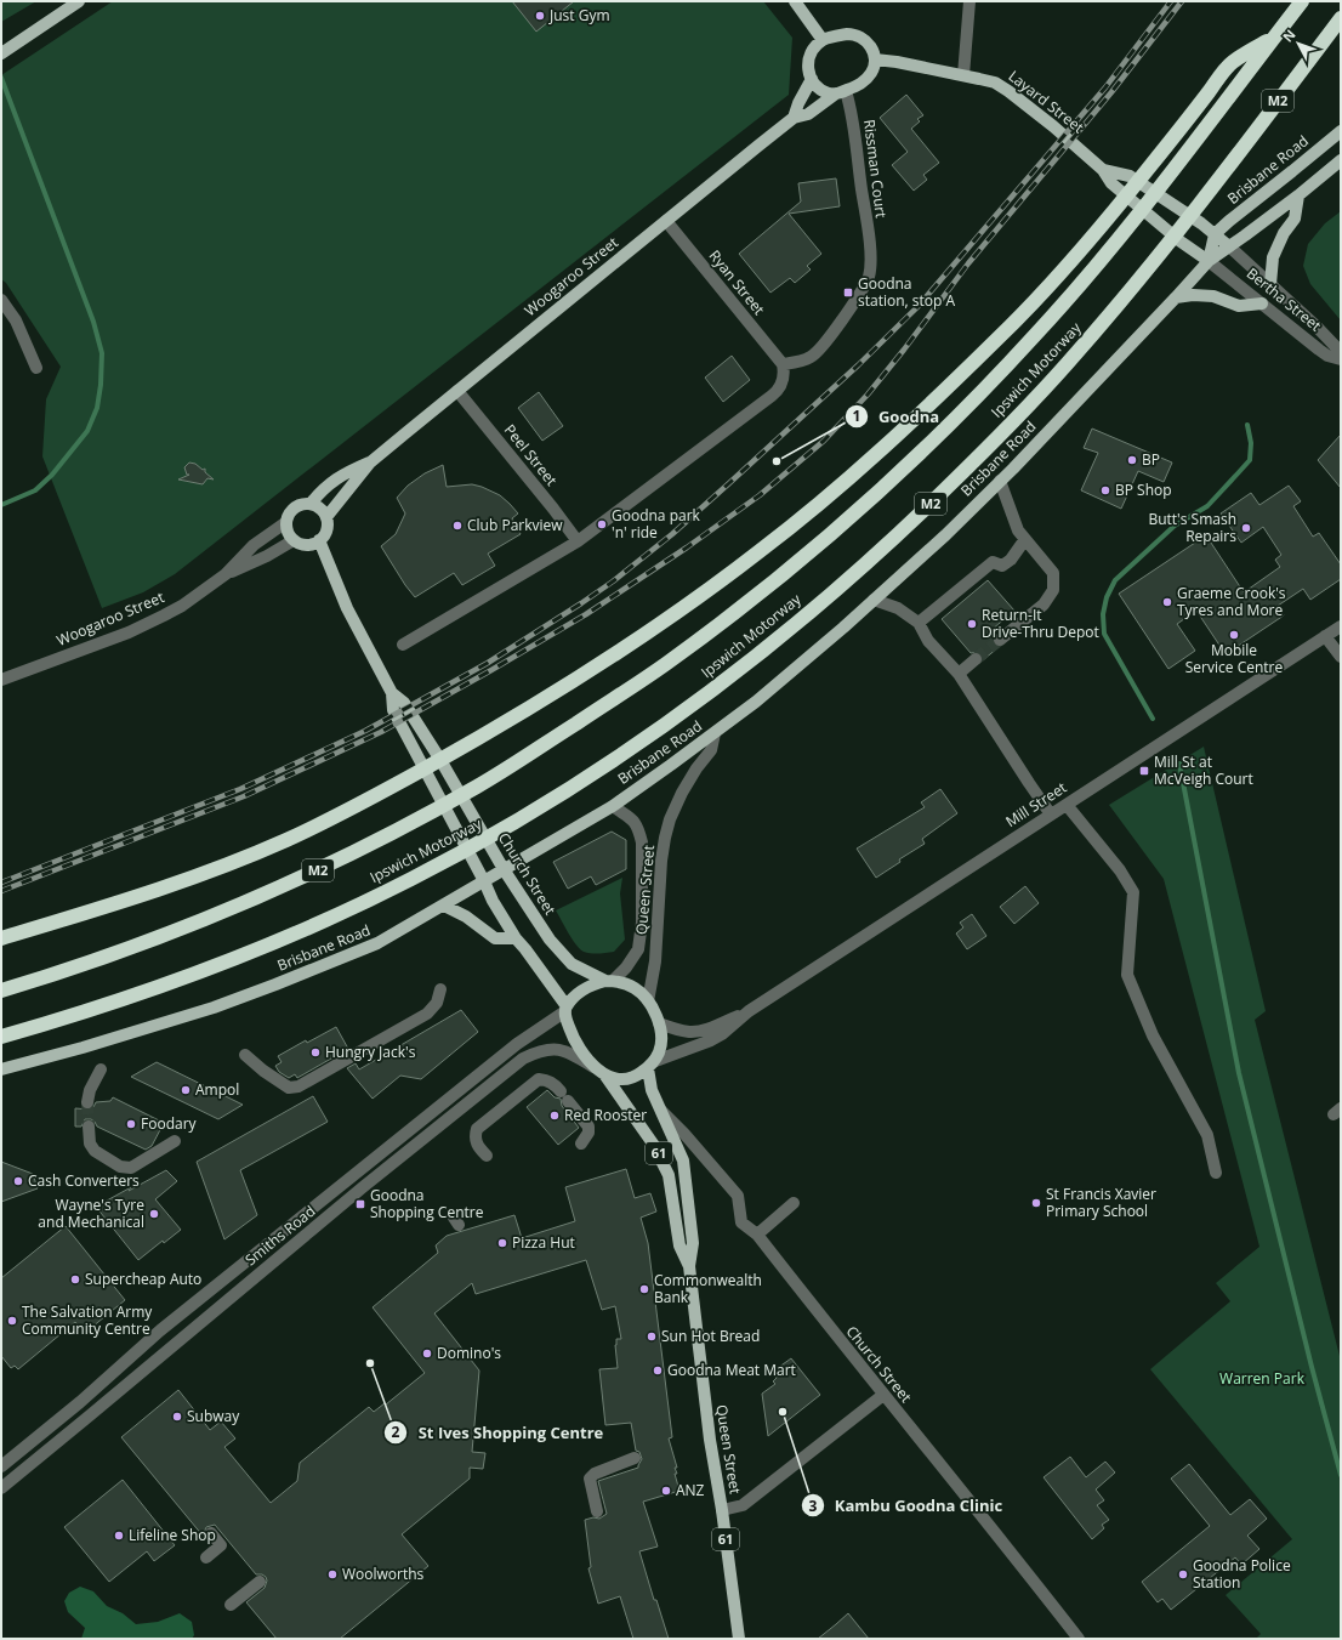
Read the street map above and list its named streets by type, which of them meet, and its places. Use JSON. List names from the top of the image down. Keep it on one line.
{"streets":{"highway":["M2","Ipswich Motorway"],"main road":["Layard Street","Brisbane Road","Woogaroo Street","Church Street","Queen Street","61"],"street":["Rissman Court","Ryan Street","Bertha Street","Peel Street","Mill Street","Smiths Road"]},"crossings":[["Layard Street","Rissman Court"],["Layard Street","Brisbane Road"],["Layard Street","Woogaroo Street"],["Layard Street","Bertha Street"],["Rissman Court","Woogaroo Street"],["Rissman Court","Ryan Street"],["Brisbane Road","Bertha Street"],["Brisbane Road","Church Street"],["Brisbane Road","Queen Street"],["Woogaroo Street","Ryan Street"],["Woogaroo Street","Peel Street"],["Woogaroo Street","Church Street"],["Mill Street","Church Street"],["Mill Street","Queen Street"],["Mill Street","61"],["Mill Street","Smiths Road"],["Church Street","Queen Street"],["Church Street","61"],["Church Street","Smiths Road"],["Queen Street","61"],["Queen Street","Smiths Road"],["61","Smiths Road"]],"parks":["Warren Park"],"places":{"other":["Just Gym","BP","Goodna","BP Shop","Goodna park 'n' ride","Club Parkview","Butt's Smash Repairs","Graeme Crook's Tyres and More","Return-It Drive-Thru Depot","Mobile Service Centre","Hungry Jack's","Ampol","Red Rooster","Foodary","Cash Converters","St Francis Xavier Primary School","Wayne's Tyre and Mechanical","Pizza Hut","Supercheap Auto","Commonwealth Bank","The Salvation Army Community Centre","Sun Hot Bread","Domino's","St Ives Shopping Centre","Goodna Meat Mart","Kambu Goodna Clinic","Subway","ANZ","Lifeline Shop","Woolworths","Goodna Police Station"],"transit":["Goodna station, stop A","Mill St at McVeigh Court","Goodna Shopping Centre"]},"north":"top left"}
